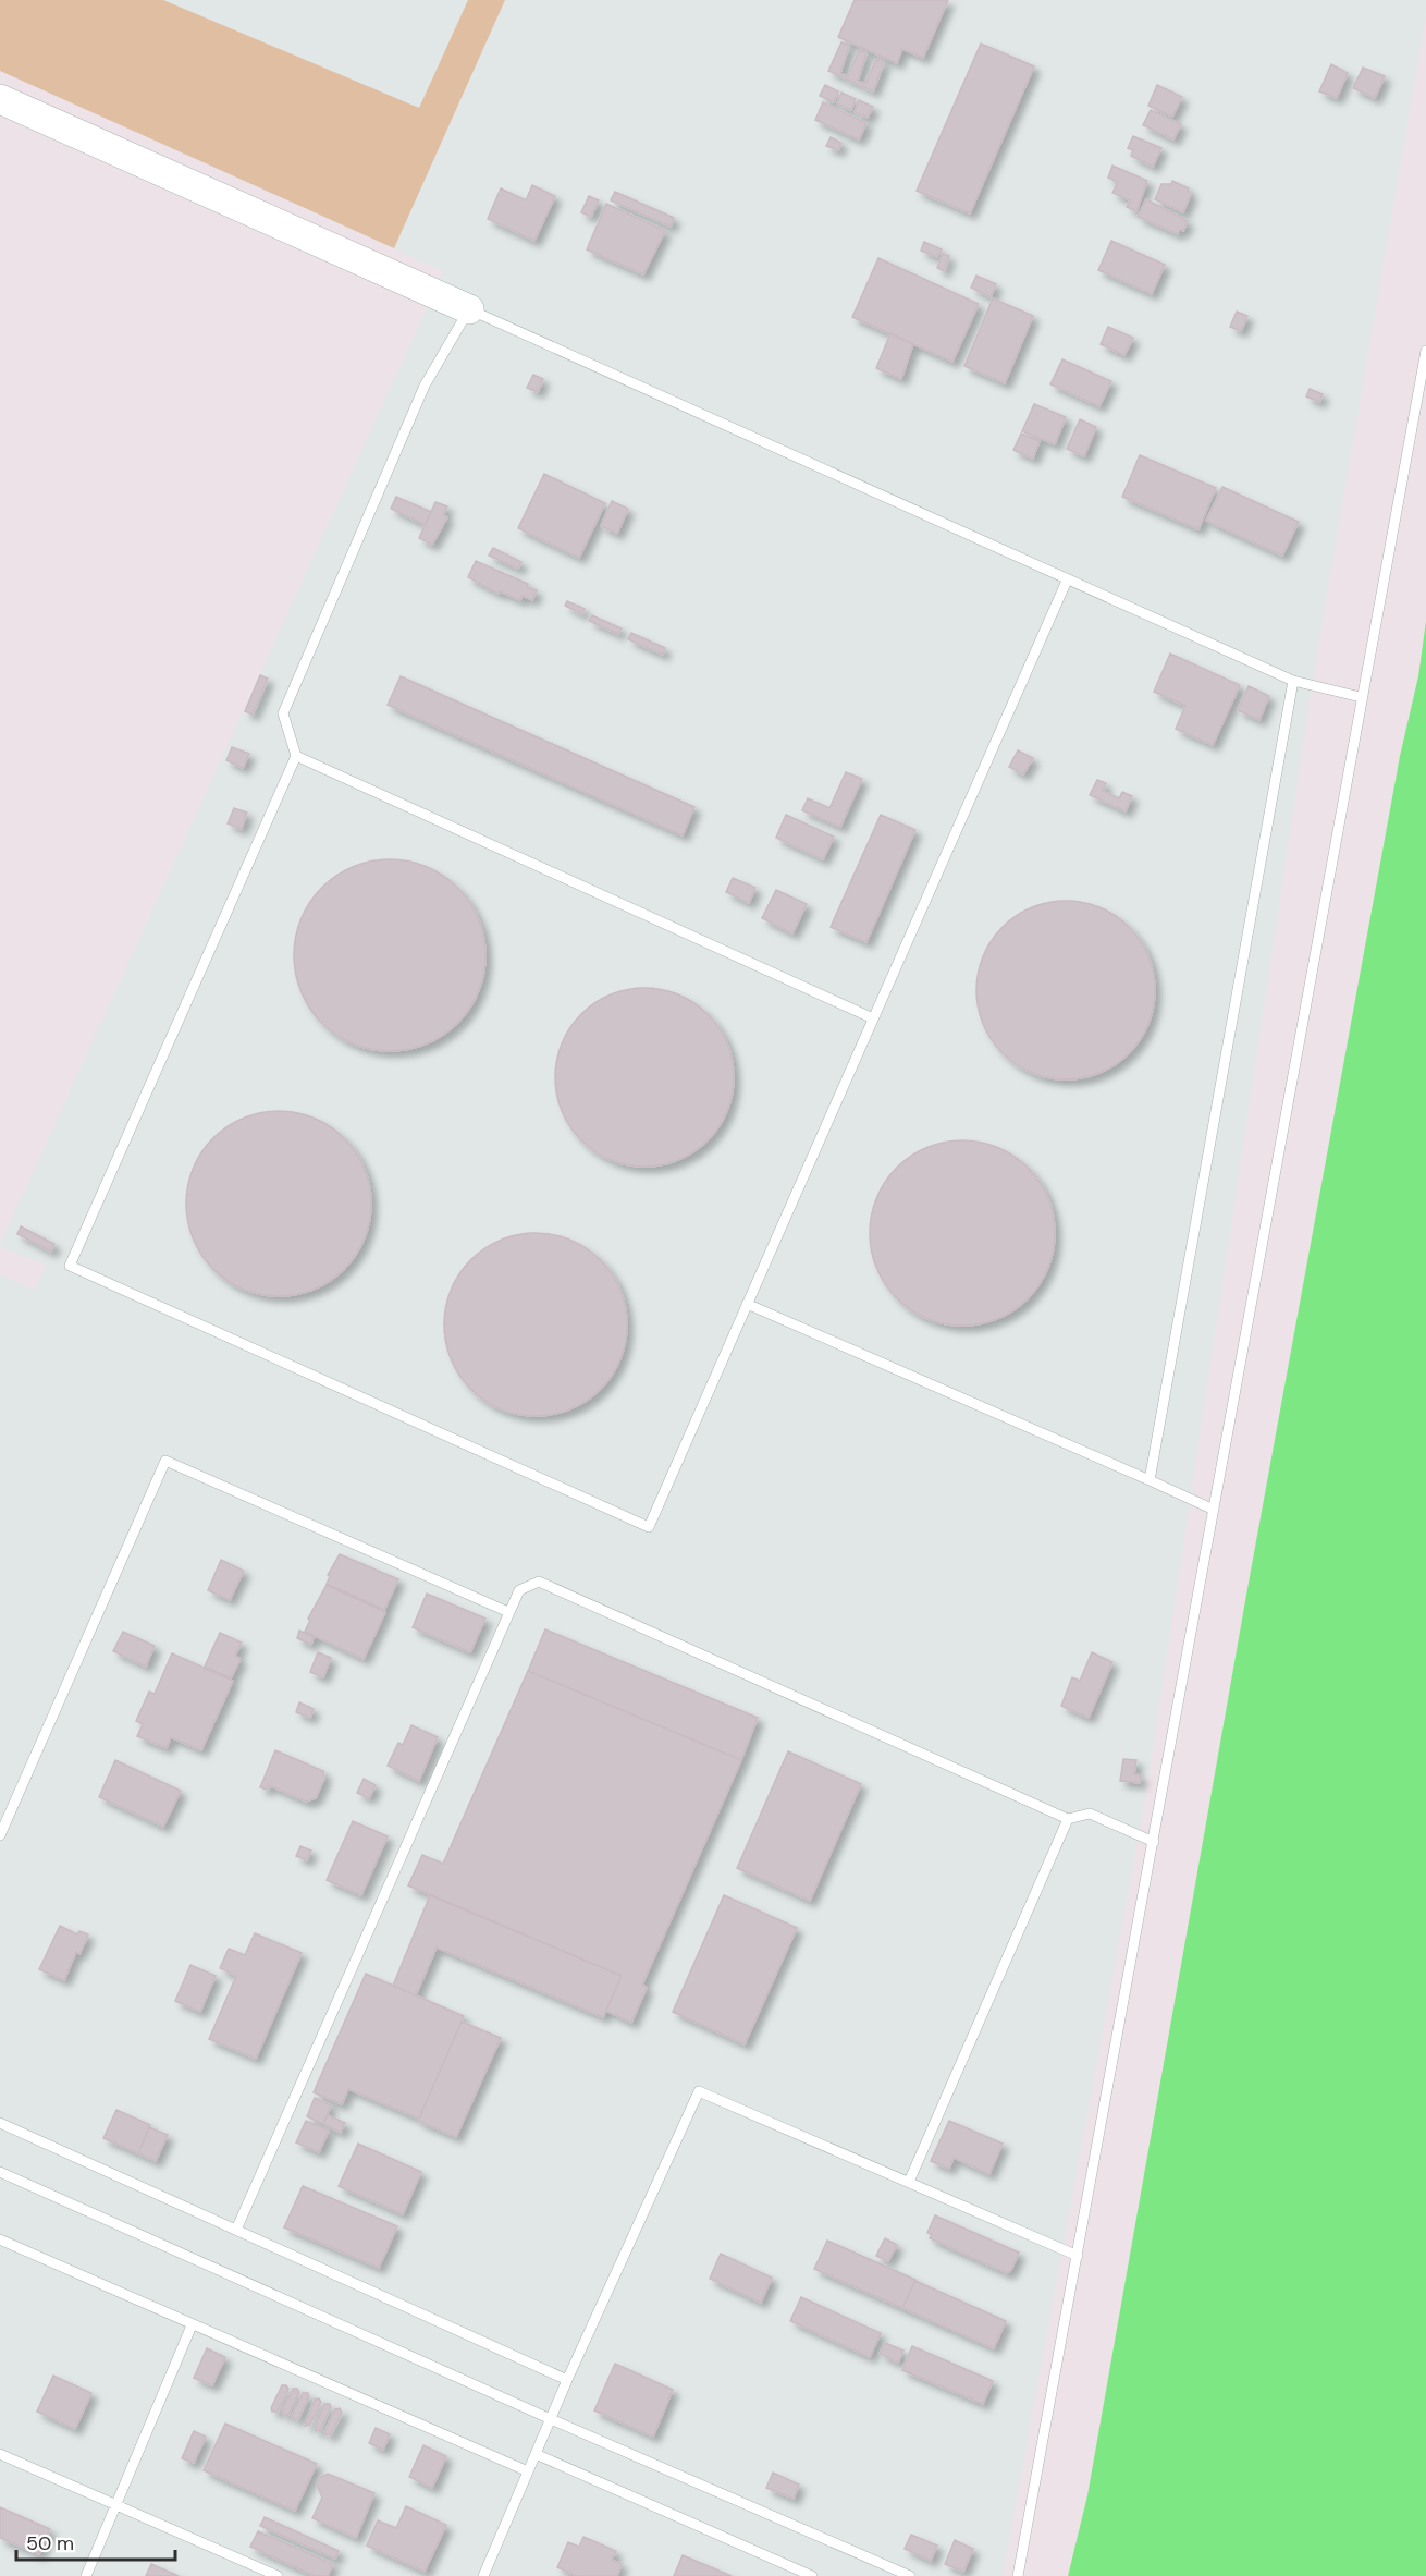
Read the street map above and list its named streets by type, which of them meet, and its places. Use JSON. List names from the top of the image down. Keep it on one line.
{"scale_bar":"50 m"}
